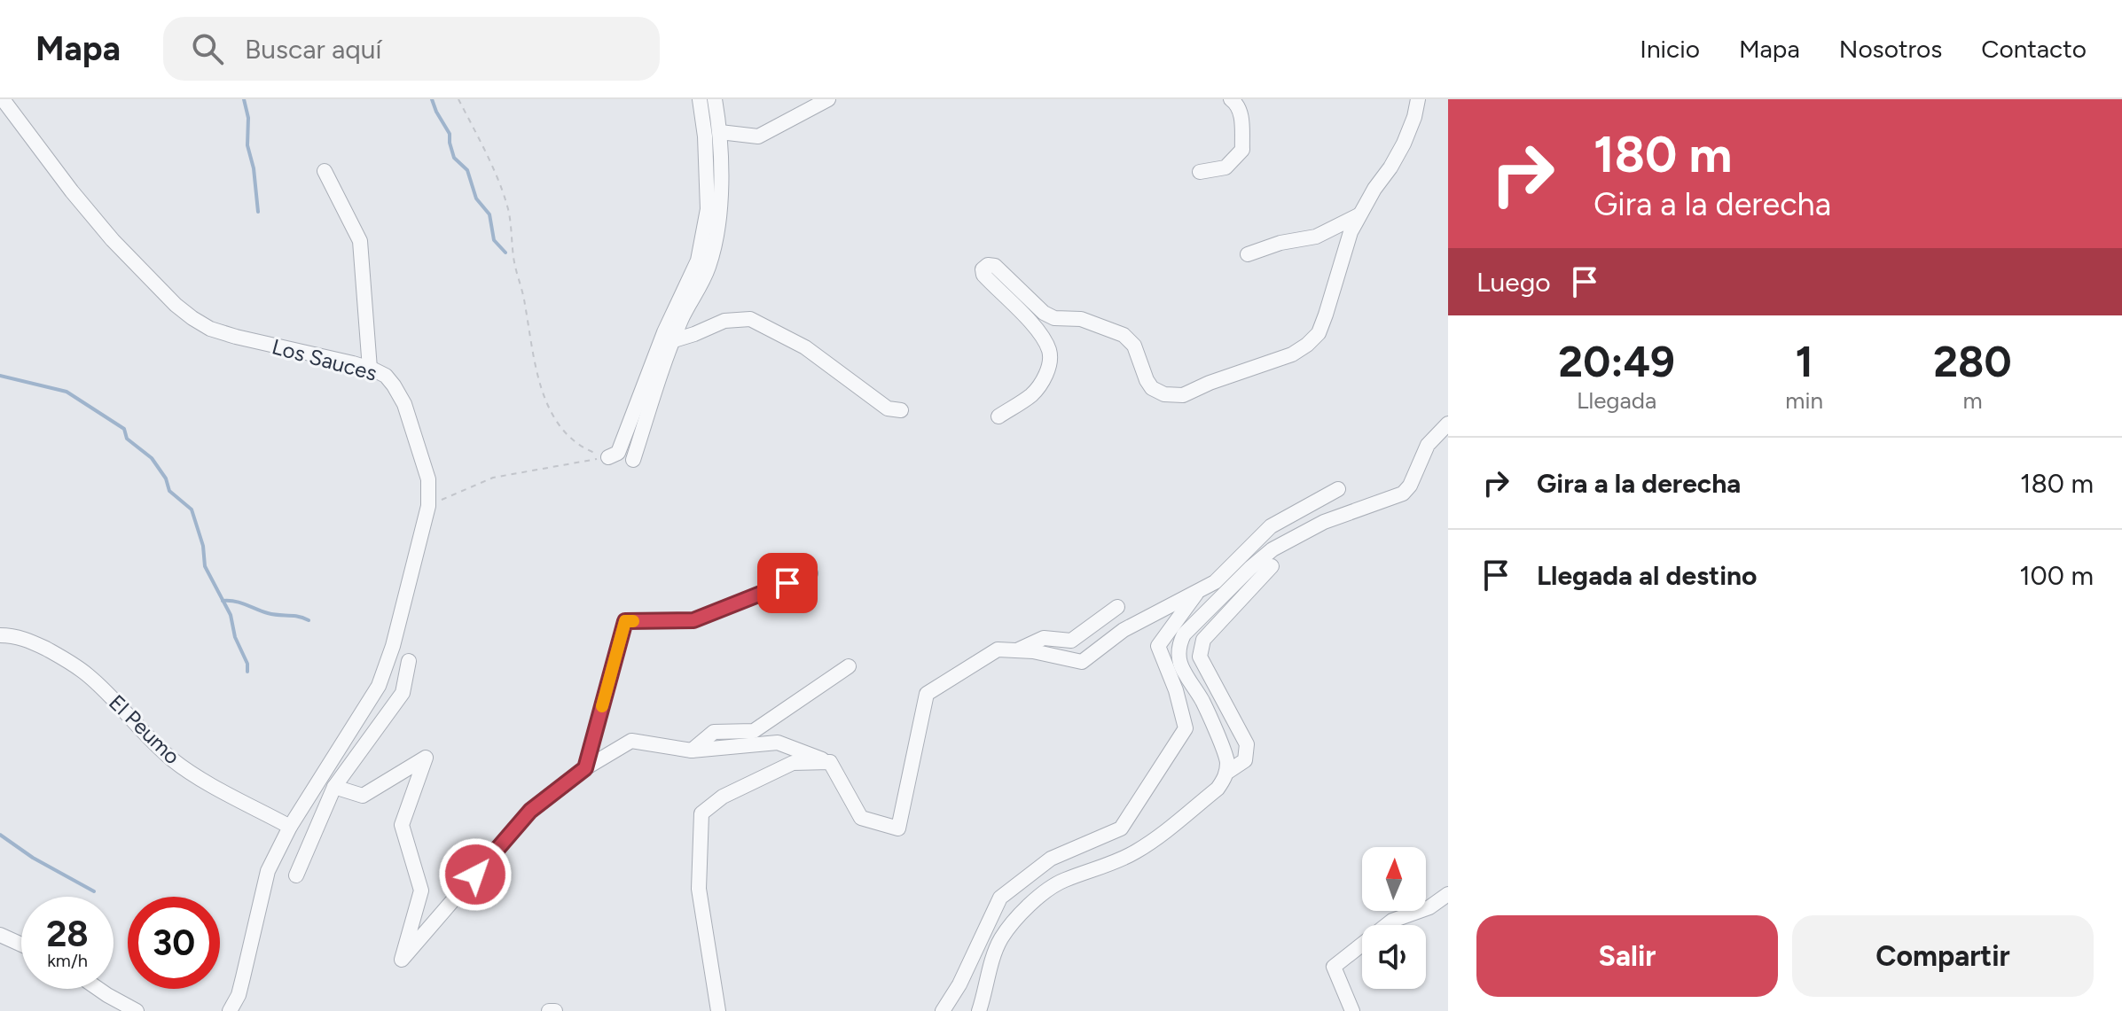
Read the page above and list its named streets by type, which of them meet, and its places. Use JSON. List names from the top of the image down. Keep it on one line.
{"streets":{"street":["Los Sauces","El Peumo"]},"crossings":[["Los Sauces","El Peumo"]],"north":"top","page":{"header":"Mapa","search":"Buscar aquí","nav":["Inicio","Mapa","Nosotros","Contacto"],"turn":["180 m","Gira a la derecha"],"then":"Luego","eta":["20:49","Llegada","1","min","280","m"],"list":[{"name":"Gira a la derecha","value":"180 m"},{"name":"Llegada al destino","value":"100 m"}],"speed":"28 km/h","limit":"30","buttons":["Salir","Compartir"]}}
